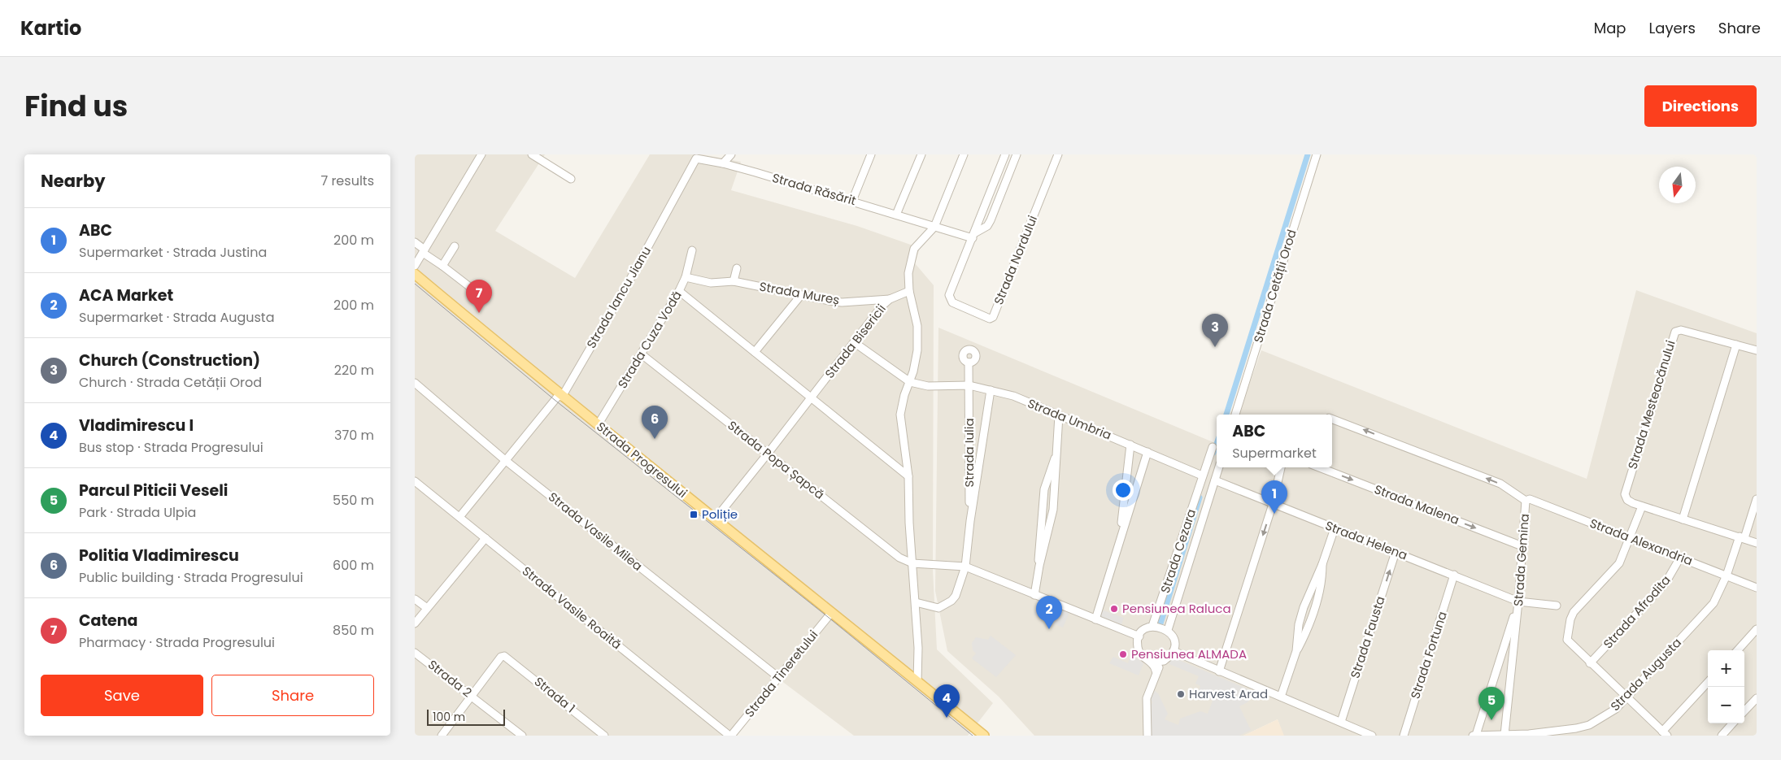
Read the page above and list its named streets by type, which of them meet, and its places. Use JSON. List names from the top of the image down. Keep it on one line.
{"streets":{"main road":["Strada Progresului"],"street":["Strada Răsărit","Strada Nordului","Strada Cetății Orod","Strada Mureș","Strada Iancu Jianu","Strada Cuza Vodă","Strada Bisericii","Strada Mesteacănului","Strada Umbria","Strada Iulia","Strada Popa Șapcă","Strada Malena","Strada Vasile Milea","Strada Helena","Strada Alexandria","Strada Cezara","Strada Gemina","Strada Vasile Roaită","Strada Afrodita","Strada Fausta","Strada Fortuna","Strada Tineretului","Strada Augusta","Strada 2","Strada 1"]},"crossings":[["Strada Răsărit","Strada Nordului"],["Strada Răsărit","Strada Iancu Jianu"],["Strada Mureș","Strada Cuza Vodă"],["Strada Mureș","Strada Bisericii"],["Strada Iancu Jianu","Strada Progresului"],["Strada Iancu Jianu","Strada Vasile Milea"],["Strada Iancu Jianu","Strada Vasile Roaită"],["Strada Cuza Vodă","Strada Progresului"],["Strada Cuza Vodă","Strada Popa Șapcă"],["Strada Bisericii","Strada Progresului"],["Strada Bisericii","Strada Popa Șapcă"],["Strada Umbria","Strada Iulia"],["Strada Progresului","Strada Tineretului"],["Strada Malena","Strada Gemina"],["Strada Vasile Milea","Strada Tineretului"],["Strada Helena","Strada Gemina"],["Strada Helena","Strada Fausta"],["Strada Helena","Strada Fortuna"],["Strada Alexandria","Strada Gemina"],["Strada Alexandria","Strada Afrodita"],["Strada Alexandria","Strada Augusta"],["Strada Gemina","Strada Augusta"],["Strada Vasile Roaită","Strada Tineretului"],["Strada 2","Strada 1"]],"one_way":["Strada Malena","Strada Gemina","Strada Fausta"],"places":{"transit":["Poliție"],"other":["Pensiunea Raluca","Pensiunea ALMADA","Harvest Arad"]},"scale_bar":"100 m","north":"bottom","page":{"header":"Kartio","nav":["Map","Layers","Share"],"title":"Find us","buttons":["Directions",["Save","Share"]],"heading":["Nearby","7 results"],"list":[{"mark":"1","name":"ABC","note":"Supermarket · Strada Justina","value":"200 m"},{"mark":"2","name":"ACA Market","note":"Supermarket · Strada Augusta","value":"200 m"},{"mark":"3","name":"Church (Construction)","note":"Church · Strada Cetății Orod","value":"220 m"},{"mark":"4","name":"Vladimirescu I","note":"Bus stop · Strada Progresului","value":"370 m"},{"mark":"5","name":"Parcul Piticii Veseli","note":"Park · Strada Ulpia","value":"550 m"},{"mark":"6","name":"Politia Vladimirescu","note":"Public building · Strada Progresului","value":"600 m"},{"mark":"7","name":"Catena","note":"Pharmacy · Strada Progresului","value":"850 m"}],"pins":["7","3","6","1","2","4","5"],"popup":["ABC","Supermarket"],"map_buttons":["+","−"],"scale":"100 m"}}
